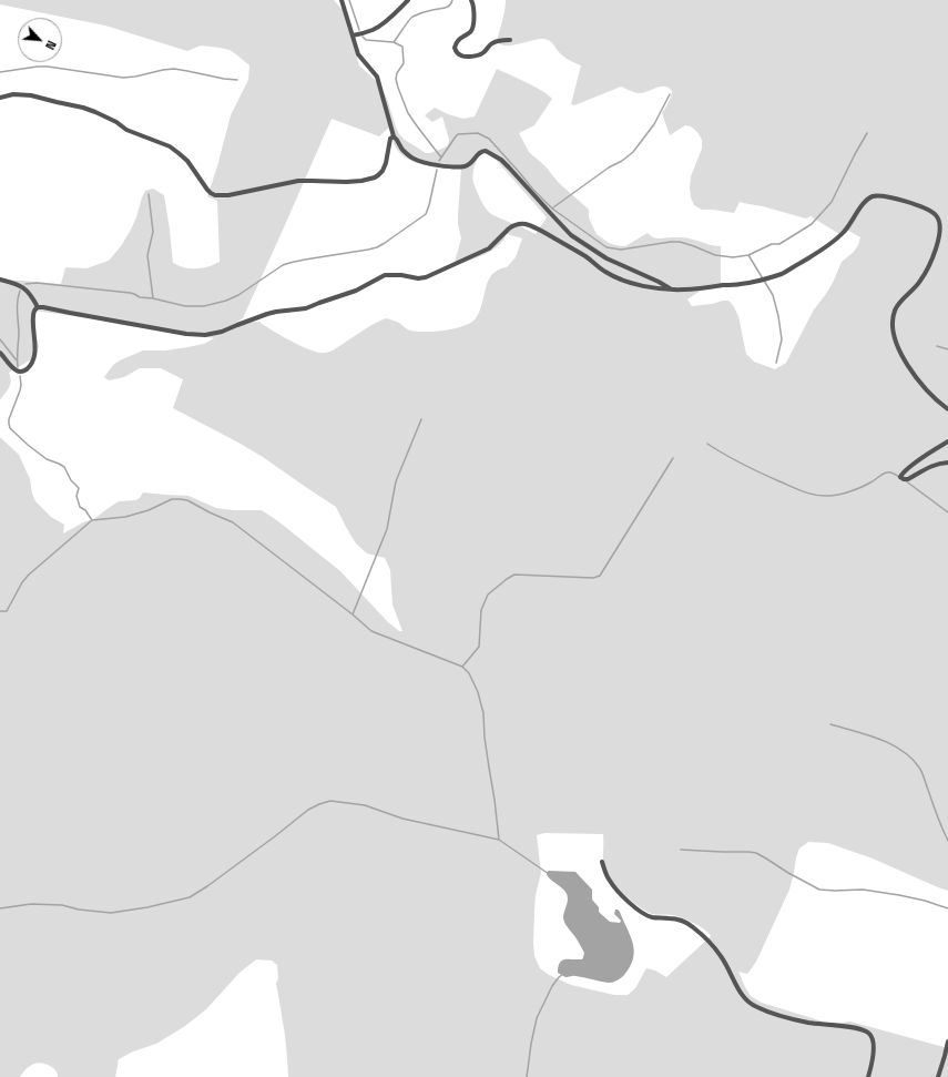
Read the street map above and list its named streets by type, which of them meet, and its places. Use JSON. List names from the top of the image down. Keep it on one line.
{"north":"bottom right"}
